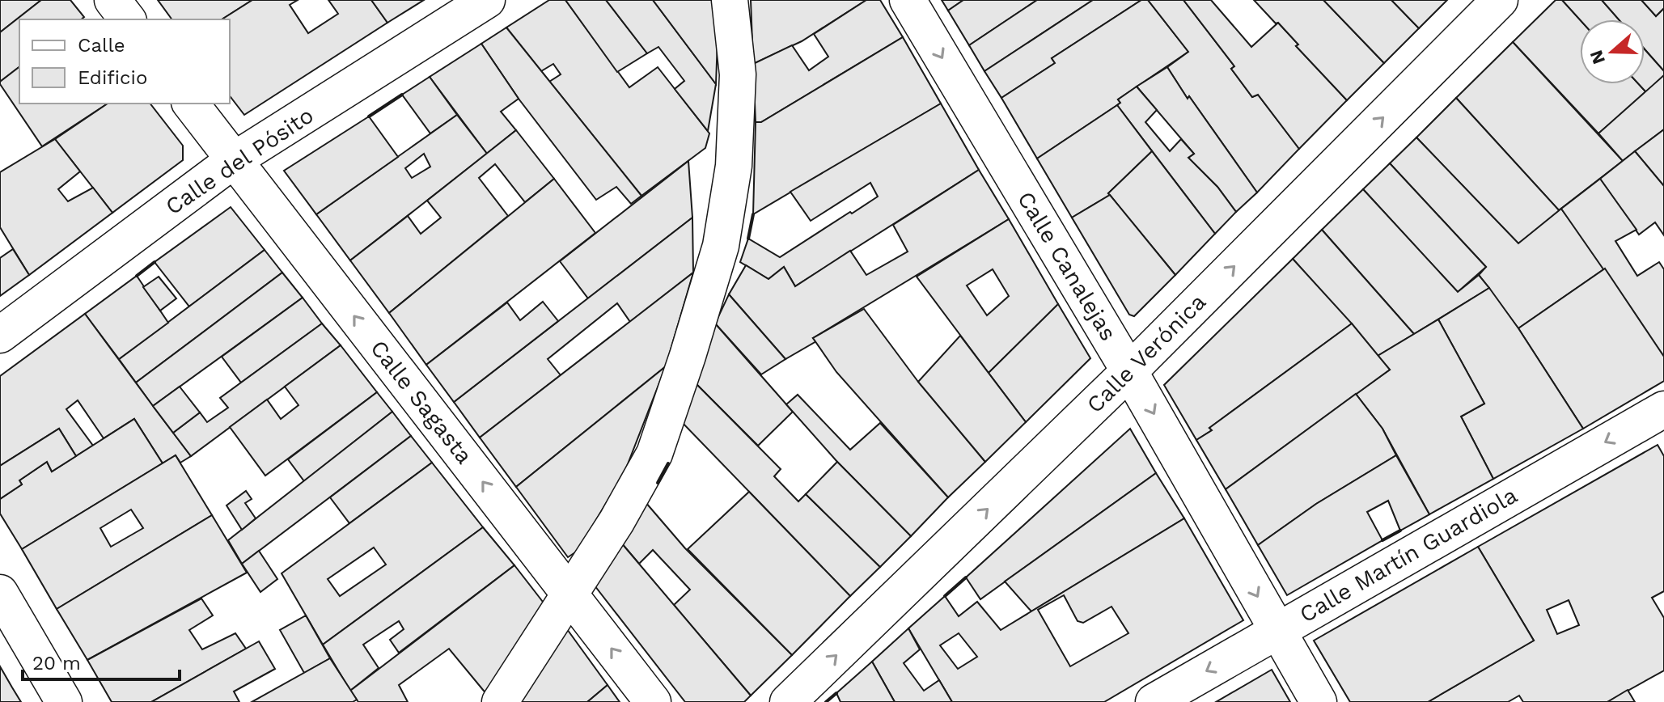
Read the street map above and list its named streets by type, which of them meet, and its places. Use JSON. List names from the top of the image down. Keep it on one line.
{"streets":{"street":["Calle del Pósito","Calle Canalejas","Calle Verónica","Calle Sagasta","Calle Martín Guardiola"]},"crossings":[["Calle del Pósito","Calle Sagasta"],["Calle Canalejas","Calle Verónica"],["Calle Canalejas","Calle Martín Guardiola"]],"one_way":["Calle Canalejas","Calle Verónica","Calle Sagasta","Calle Martín Guardiola"],"legend":["Calle","Edificio"],"scale_bar":"20 m","north":"left"}
